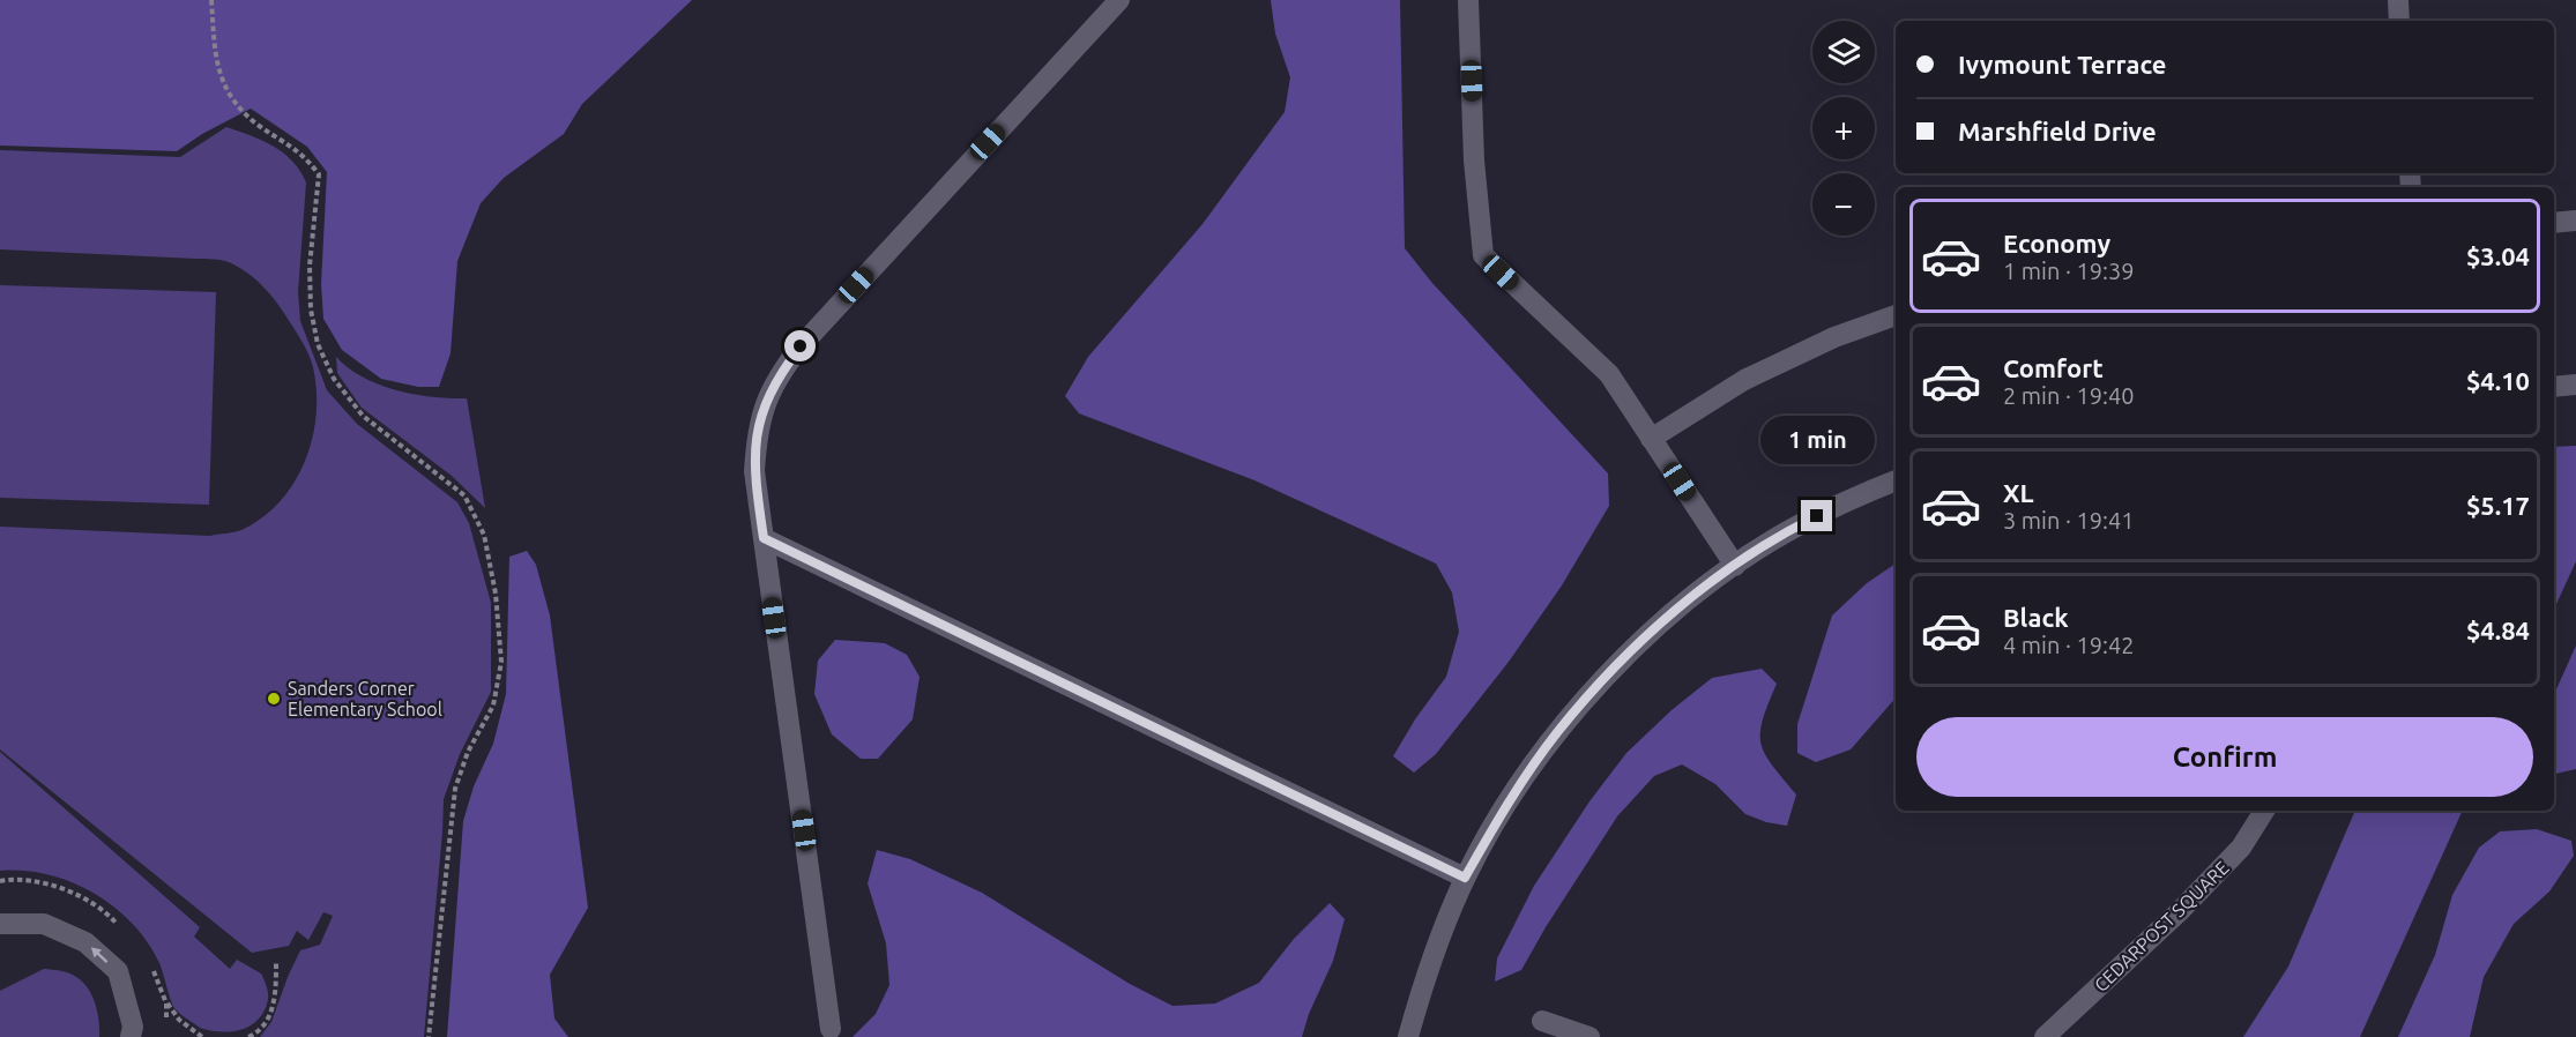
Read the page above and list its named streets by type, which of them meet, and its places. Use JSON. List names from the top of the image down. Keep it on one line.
{"streets":{"street":["CEDARPOST SQUARE"]},"places":["Sanders Corner Elementary School"],"page":{"map_buttons":["+","−"],"banner":["Ivymount Terrace","Marshfield Drive"],"list":[{"name":"Economy","note":"1 min · 19:39","value":"$3.04"},{"name":"Comfort","note":"2 min · 19:40","value":"$4.10"},{"name":"XL","note":"3 min · 19:41","value":"$5.17"},{"name":"Black","note":"4 min · 19:42","value":"$4.84"}],"bubble":"1 min","buttons":"Confirm"}}
